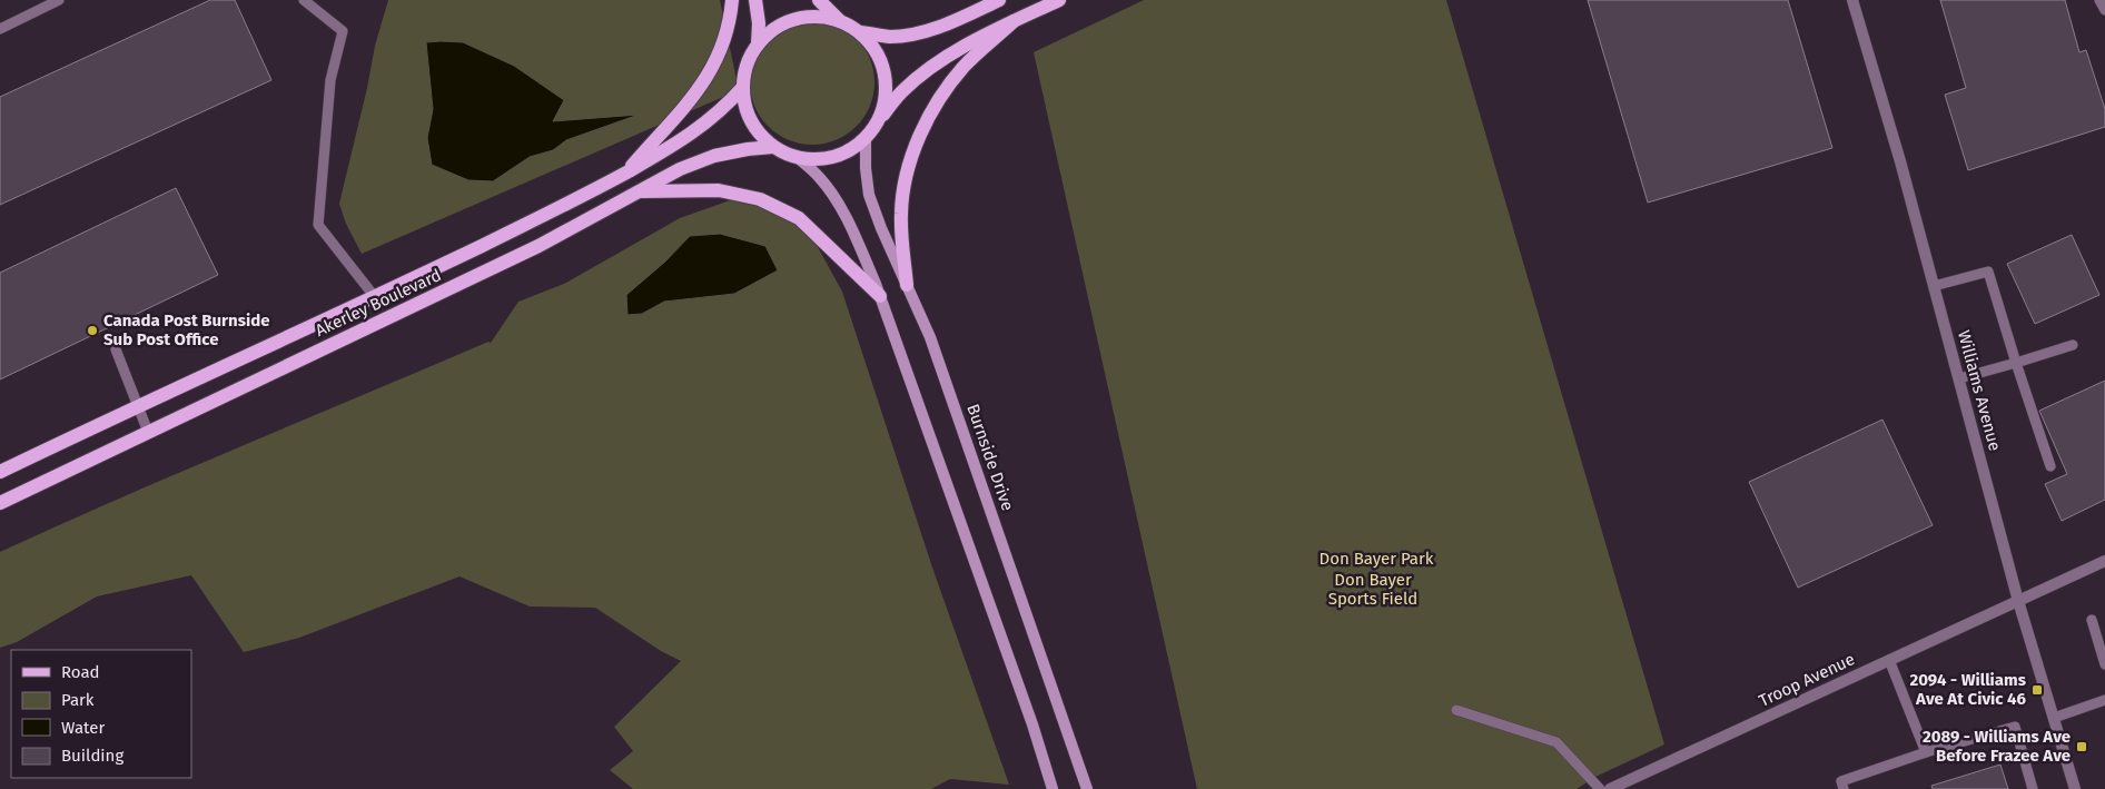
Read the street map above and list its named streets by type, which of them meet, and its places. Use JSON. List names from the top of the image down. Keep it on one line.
{"streets":{"main road":["Akerley Boulevard","Burnside Drive"],"street":["Williams Avenue","Troop Avenue"]},"crossings":[["Akerley Boulevard","Burnside Drive"],["Williams Avenue","Troop Avenue"]],"parks":["Don Bayer Park","Don Bayer Sports Field"],"places":{"other":["Canada Post Burnside Sub Post Office"],"transit":["2094 - Williams Ave At Civic 46","2089 - Williams Ave Before Frazee Ave"]},"legend":["Road","Park","Water","Building"]}
